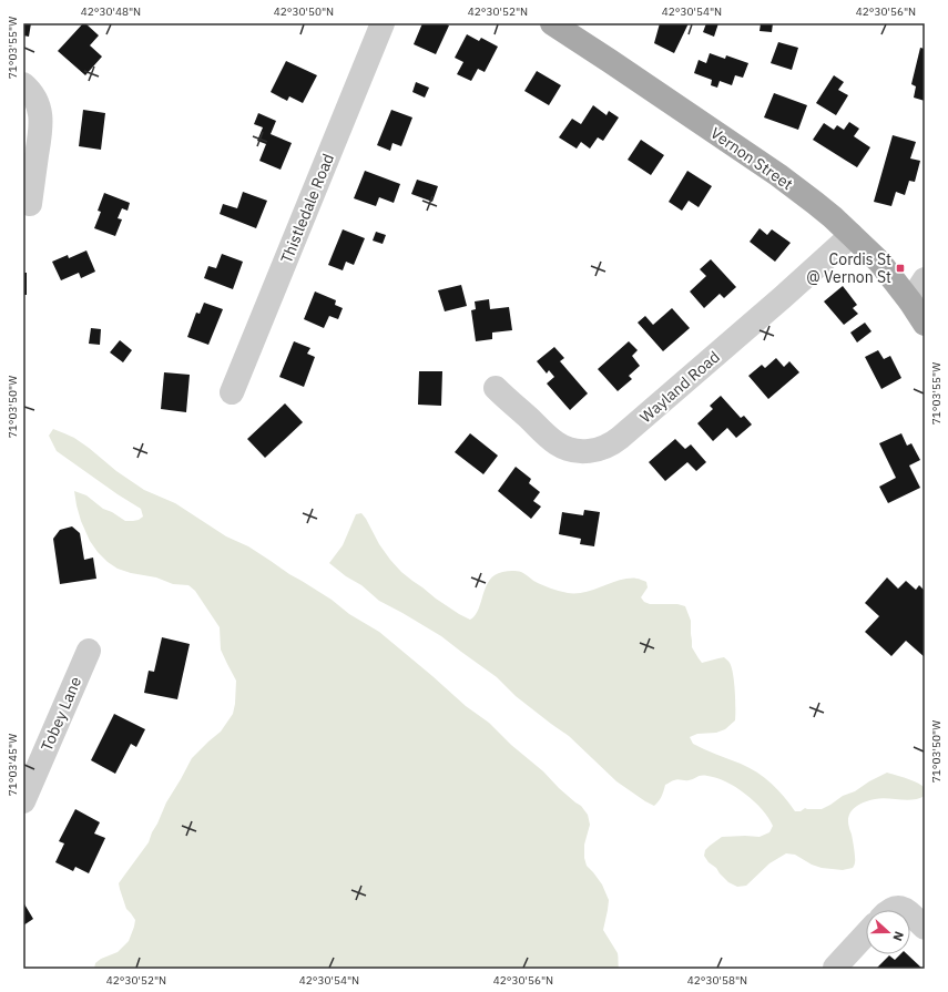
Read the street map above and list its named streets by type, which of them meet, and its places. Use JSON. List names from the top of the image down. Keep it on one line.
{"streets":{"main road":["Vernon Street"],"street":["Thistledale Road","Wayland Road","Tobey Lane"]},"crossings":[["Vernon Street","Wayland Road"]],"places":{"transit":["Cordis St @ Vernon St"]},"north":"right","coordinates":["42°30'48\"N","42°30'50\"N","42°30'52\"N","42°30'54\"N","42°30'56\"N","71°03'55\"W","71°03'50\"W","71°03'45\"W","42°30'58\"N"]}
